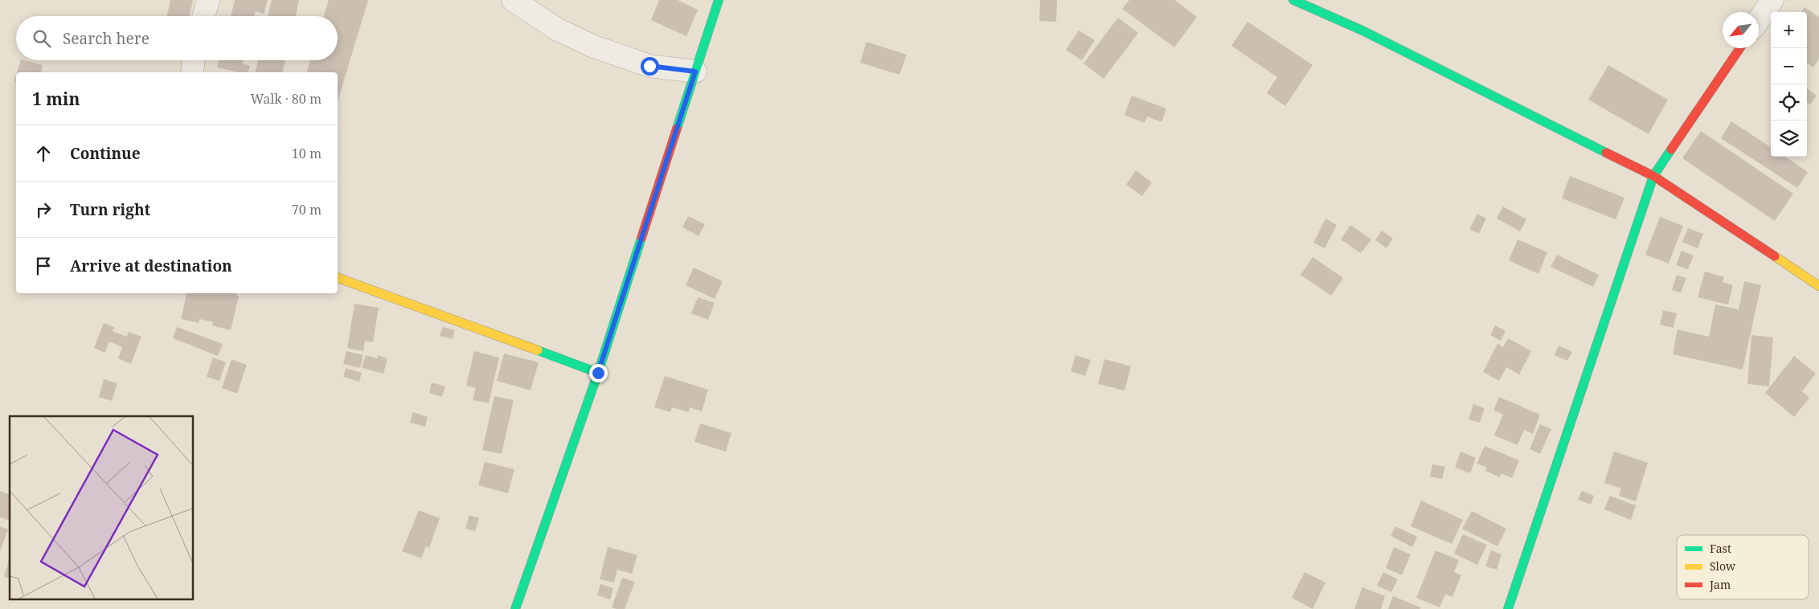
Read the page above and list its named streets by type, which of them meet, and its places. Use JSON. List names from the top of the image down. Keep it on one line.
{"legend":["Fast","Slow","Jam"],"north":"bottom left","page":{"map_buttons":["+","−"],"search":"Search here","heading":["1 min","Walk · 80 m"],"list":[["Continue","10 m"],["Turn right","70 m"],"Arrive at destination"]}}
